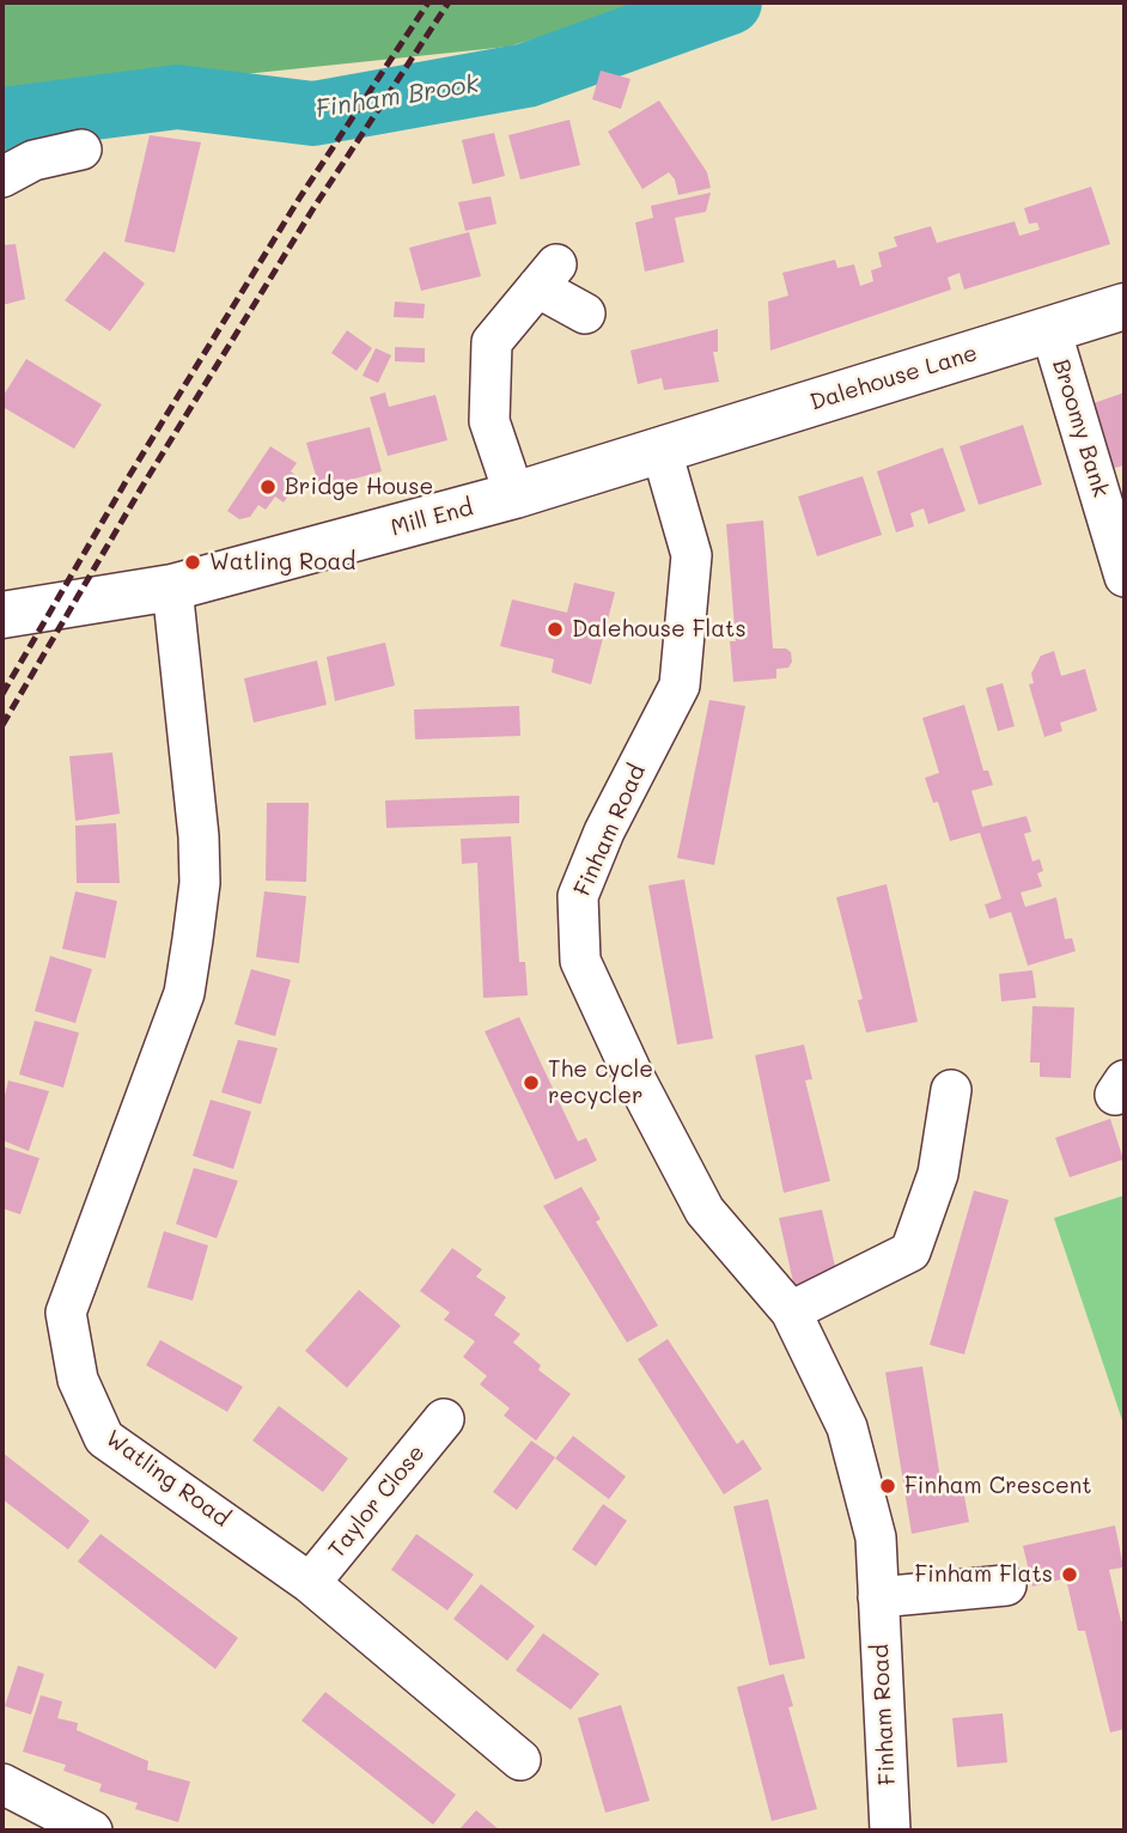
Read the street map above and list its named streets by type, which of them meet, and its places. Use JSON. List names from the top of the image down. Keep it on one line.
{"streets":{"street":["Dalehouse Lane","Broomy Bank","Mill End","Finham Road","Watling Road","Taylor Close"]},"crossings":[["Dalehouse Lane","Broomy Bank"],["Dalehouse Lane","Mill End"],["Dalehouse Lane","Finham Road"],["Mill End","Finham Road"],["Mill End","Watling Road"],["Watling Road","Taylor Close"]],"water":["Finham Brook"],"places":["Bridge House","Watling Road","Dalehouse Flats","The cycle recycler","Finham Crescent","Finham Flats"]}
